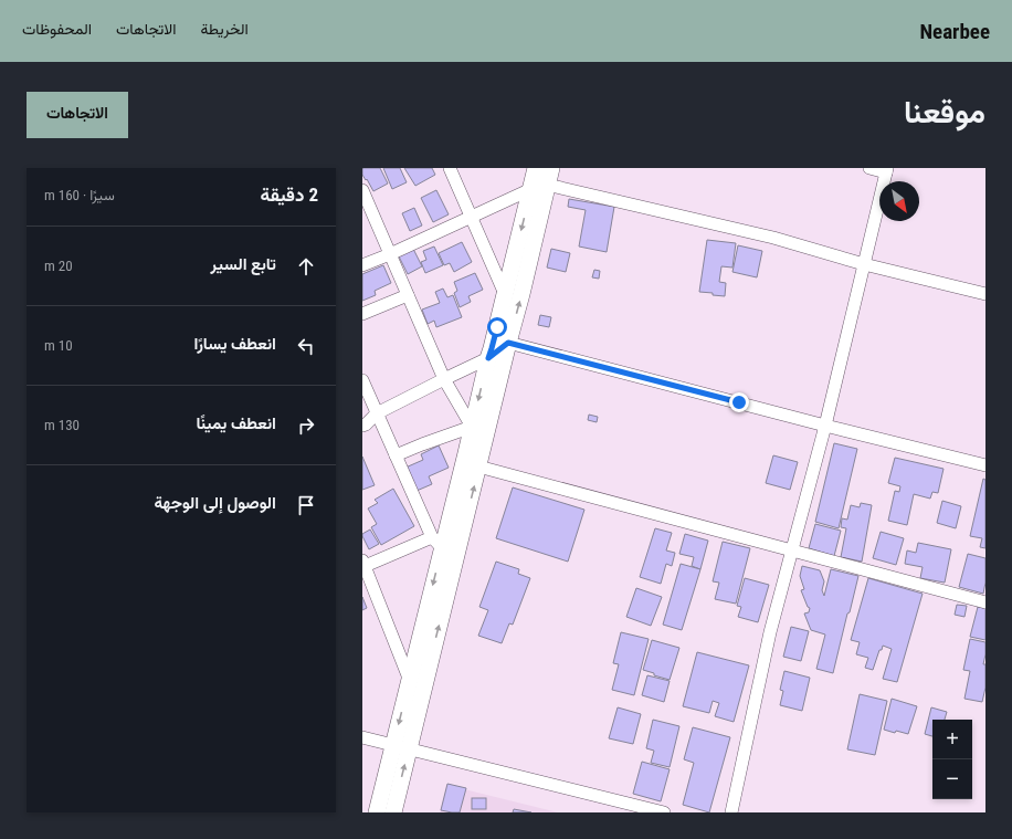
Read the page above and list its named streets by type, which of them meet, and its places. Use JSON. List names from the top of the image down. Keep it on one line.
{"north":"bottom right","page":{"header":"Nearbee","nav":["الخريطة","الاتجاهات","المحفوظات"],"title":"موقعنا","buttons":"الاتجاهات","heading":["2 دقيقة","سيرًا · 160 m"],"list":[["تابع السير","20 m"],["انعطف يسارًا","10 m"],["انعطف يمينًا","130 m"],"الوصول إلى الوجهة"],"map_buttons":["+","−"]}}
